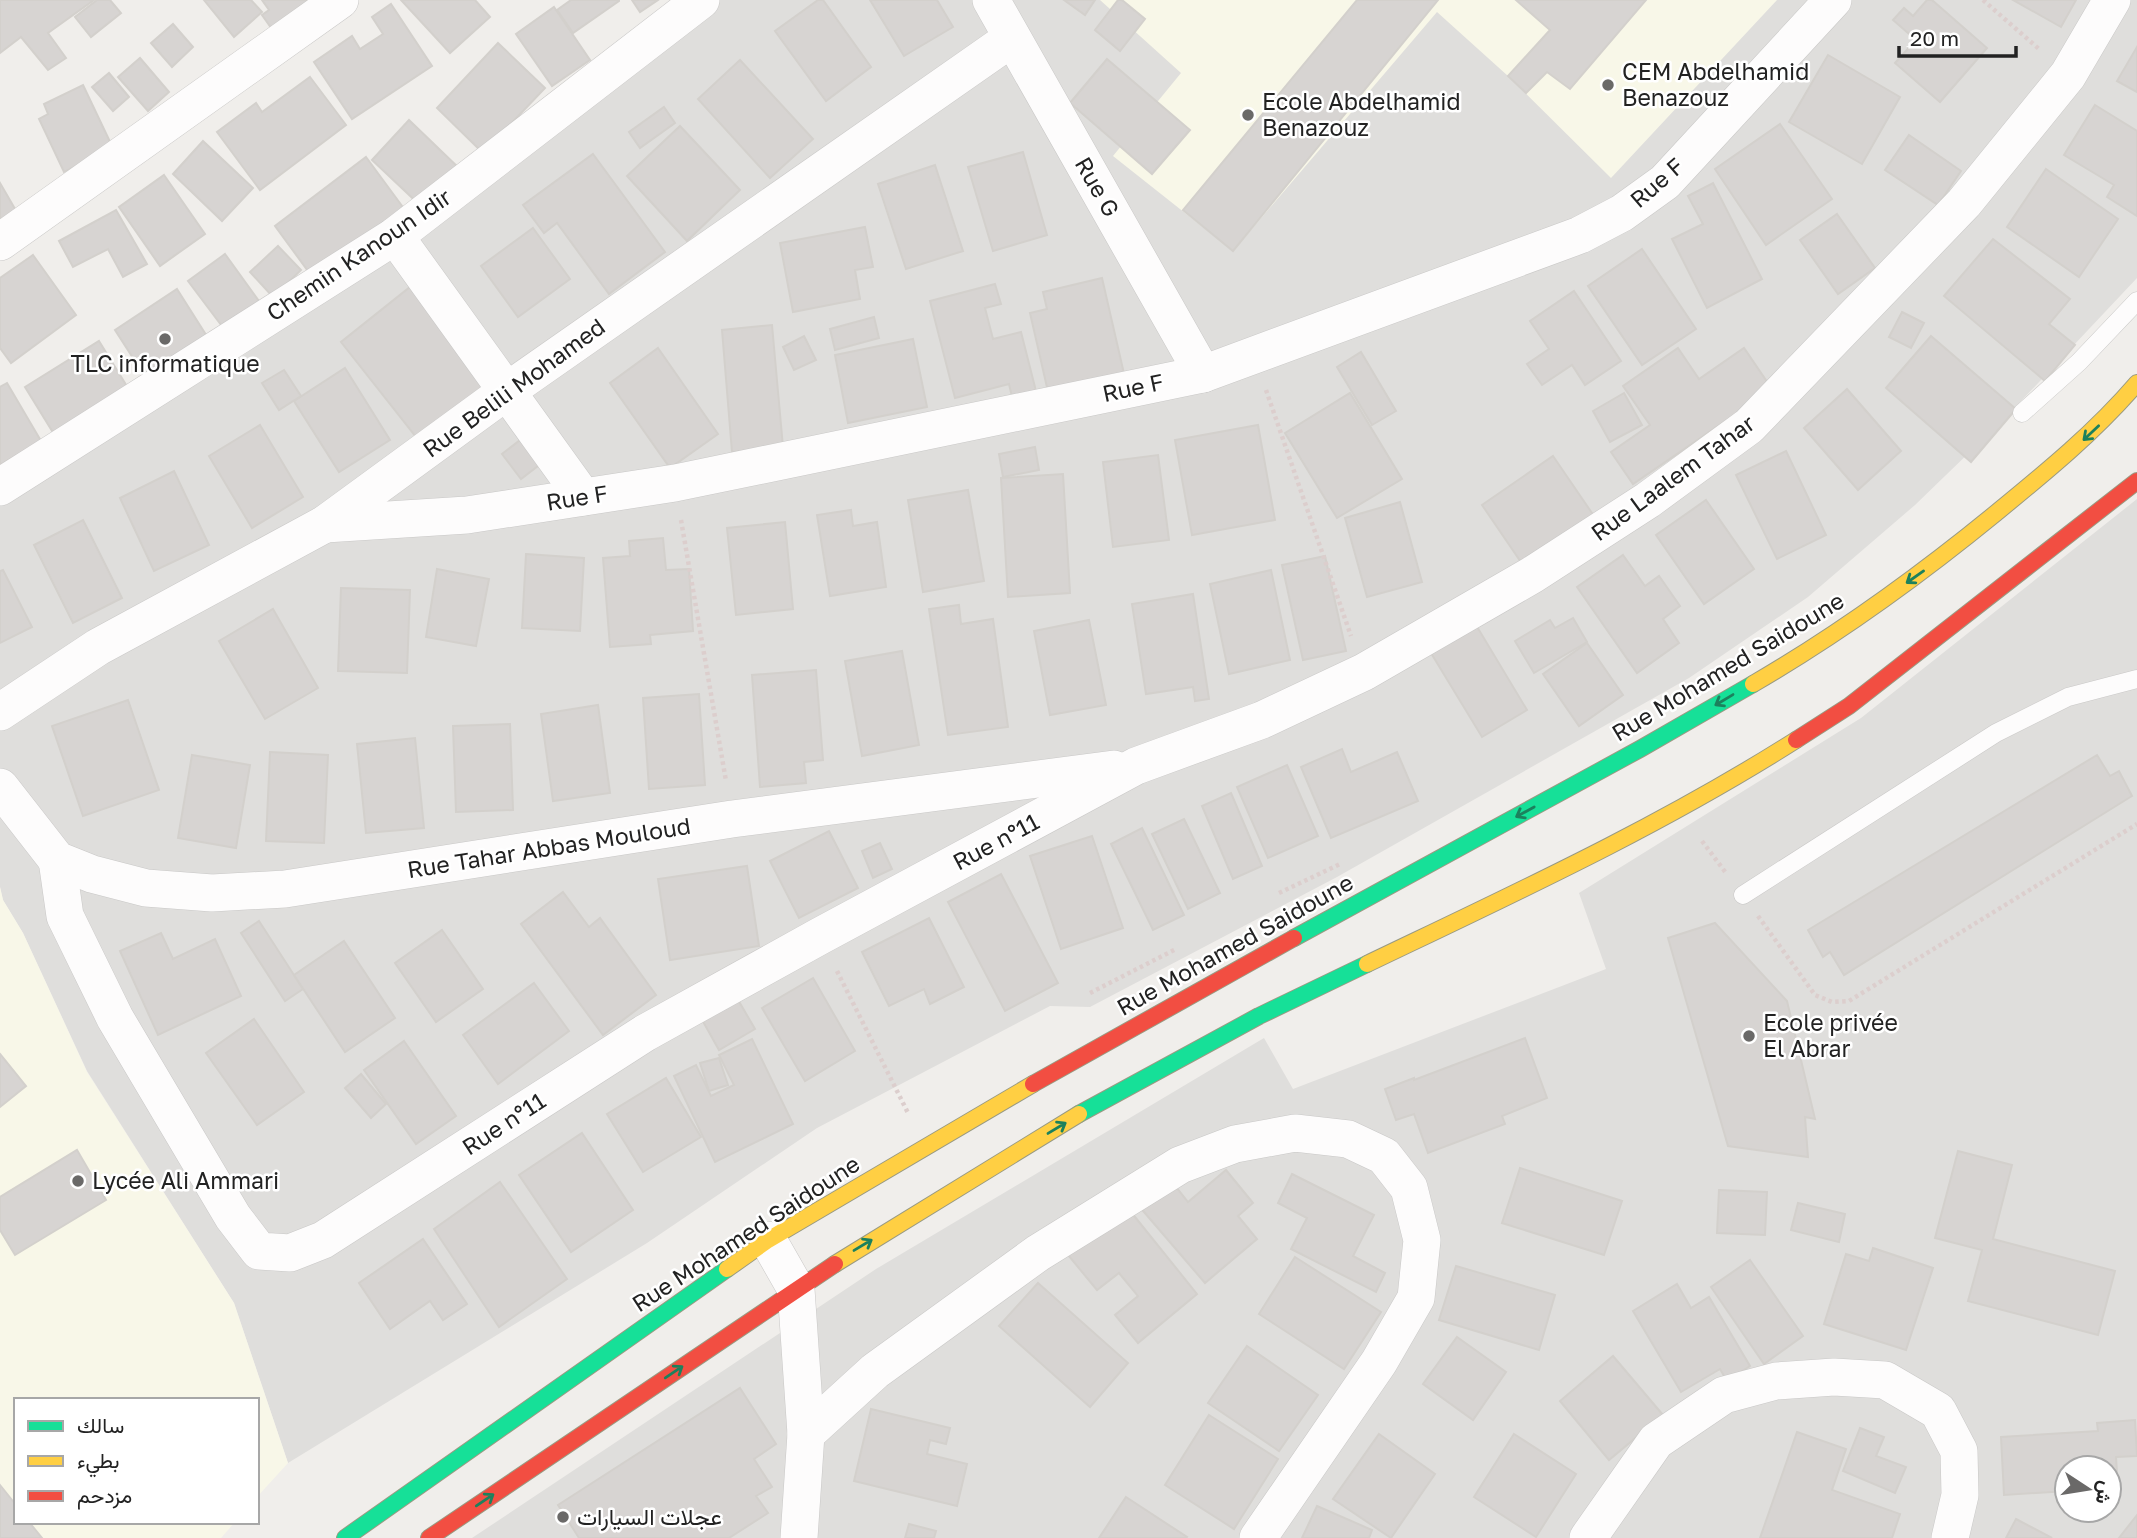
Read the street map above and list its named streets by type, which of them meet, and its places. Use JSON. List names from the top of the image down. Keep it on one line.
{"streets":{"main road":["Rue Mohamed Saidoune"],"street":["Rue F","Rue G","Chemin Kanoun Idir","Rue Belili Mohamed","Rue Laalem Tahar","Rue n°11","Rue Tahar Abbas Mouloud"]},"crossings":[["Rue F","Rue G"],["Rue F","Rue Belili Mohamed"],["Rue G","Rue Belili Mohamed"],["Rue Laalem Tahar","Rue n°11"],["Rue Laalem Tahar","Rue Tahar Abbas Mouloud"],["Rue n°11","Rue Tahar Abbas Mouloud"]],"places":["CEM Abdelhamid Benazouz","Ecole Abdelhamid Benazouz","TLC informatique","Ecole privée El Abrar","Lycée Ali Ammari","عجلات السيارات"],"legend":["سالك","بطيء","مزدحم"],"scale_bar":"20 m","north":"right"}
